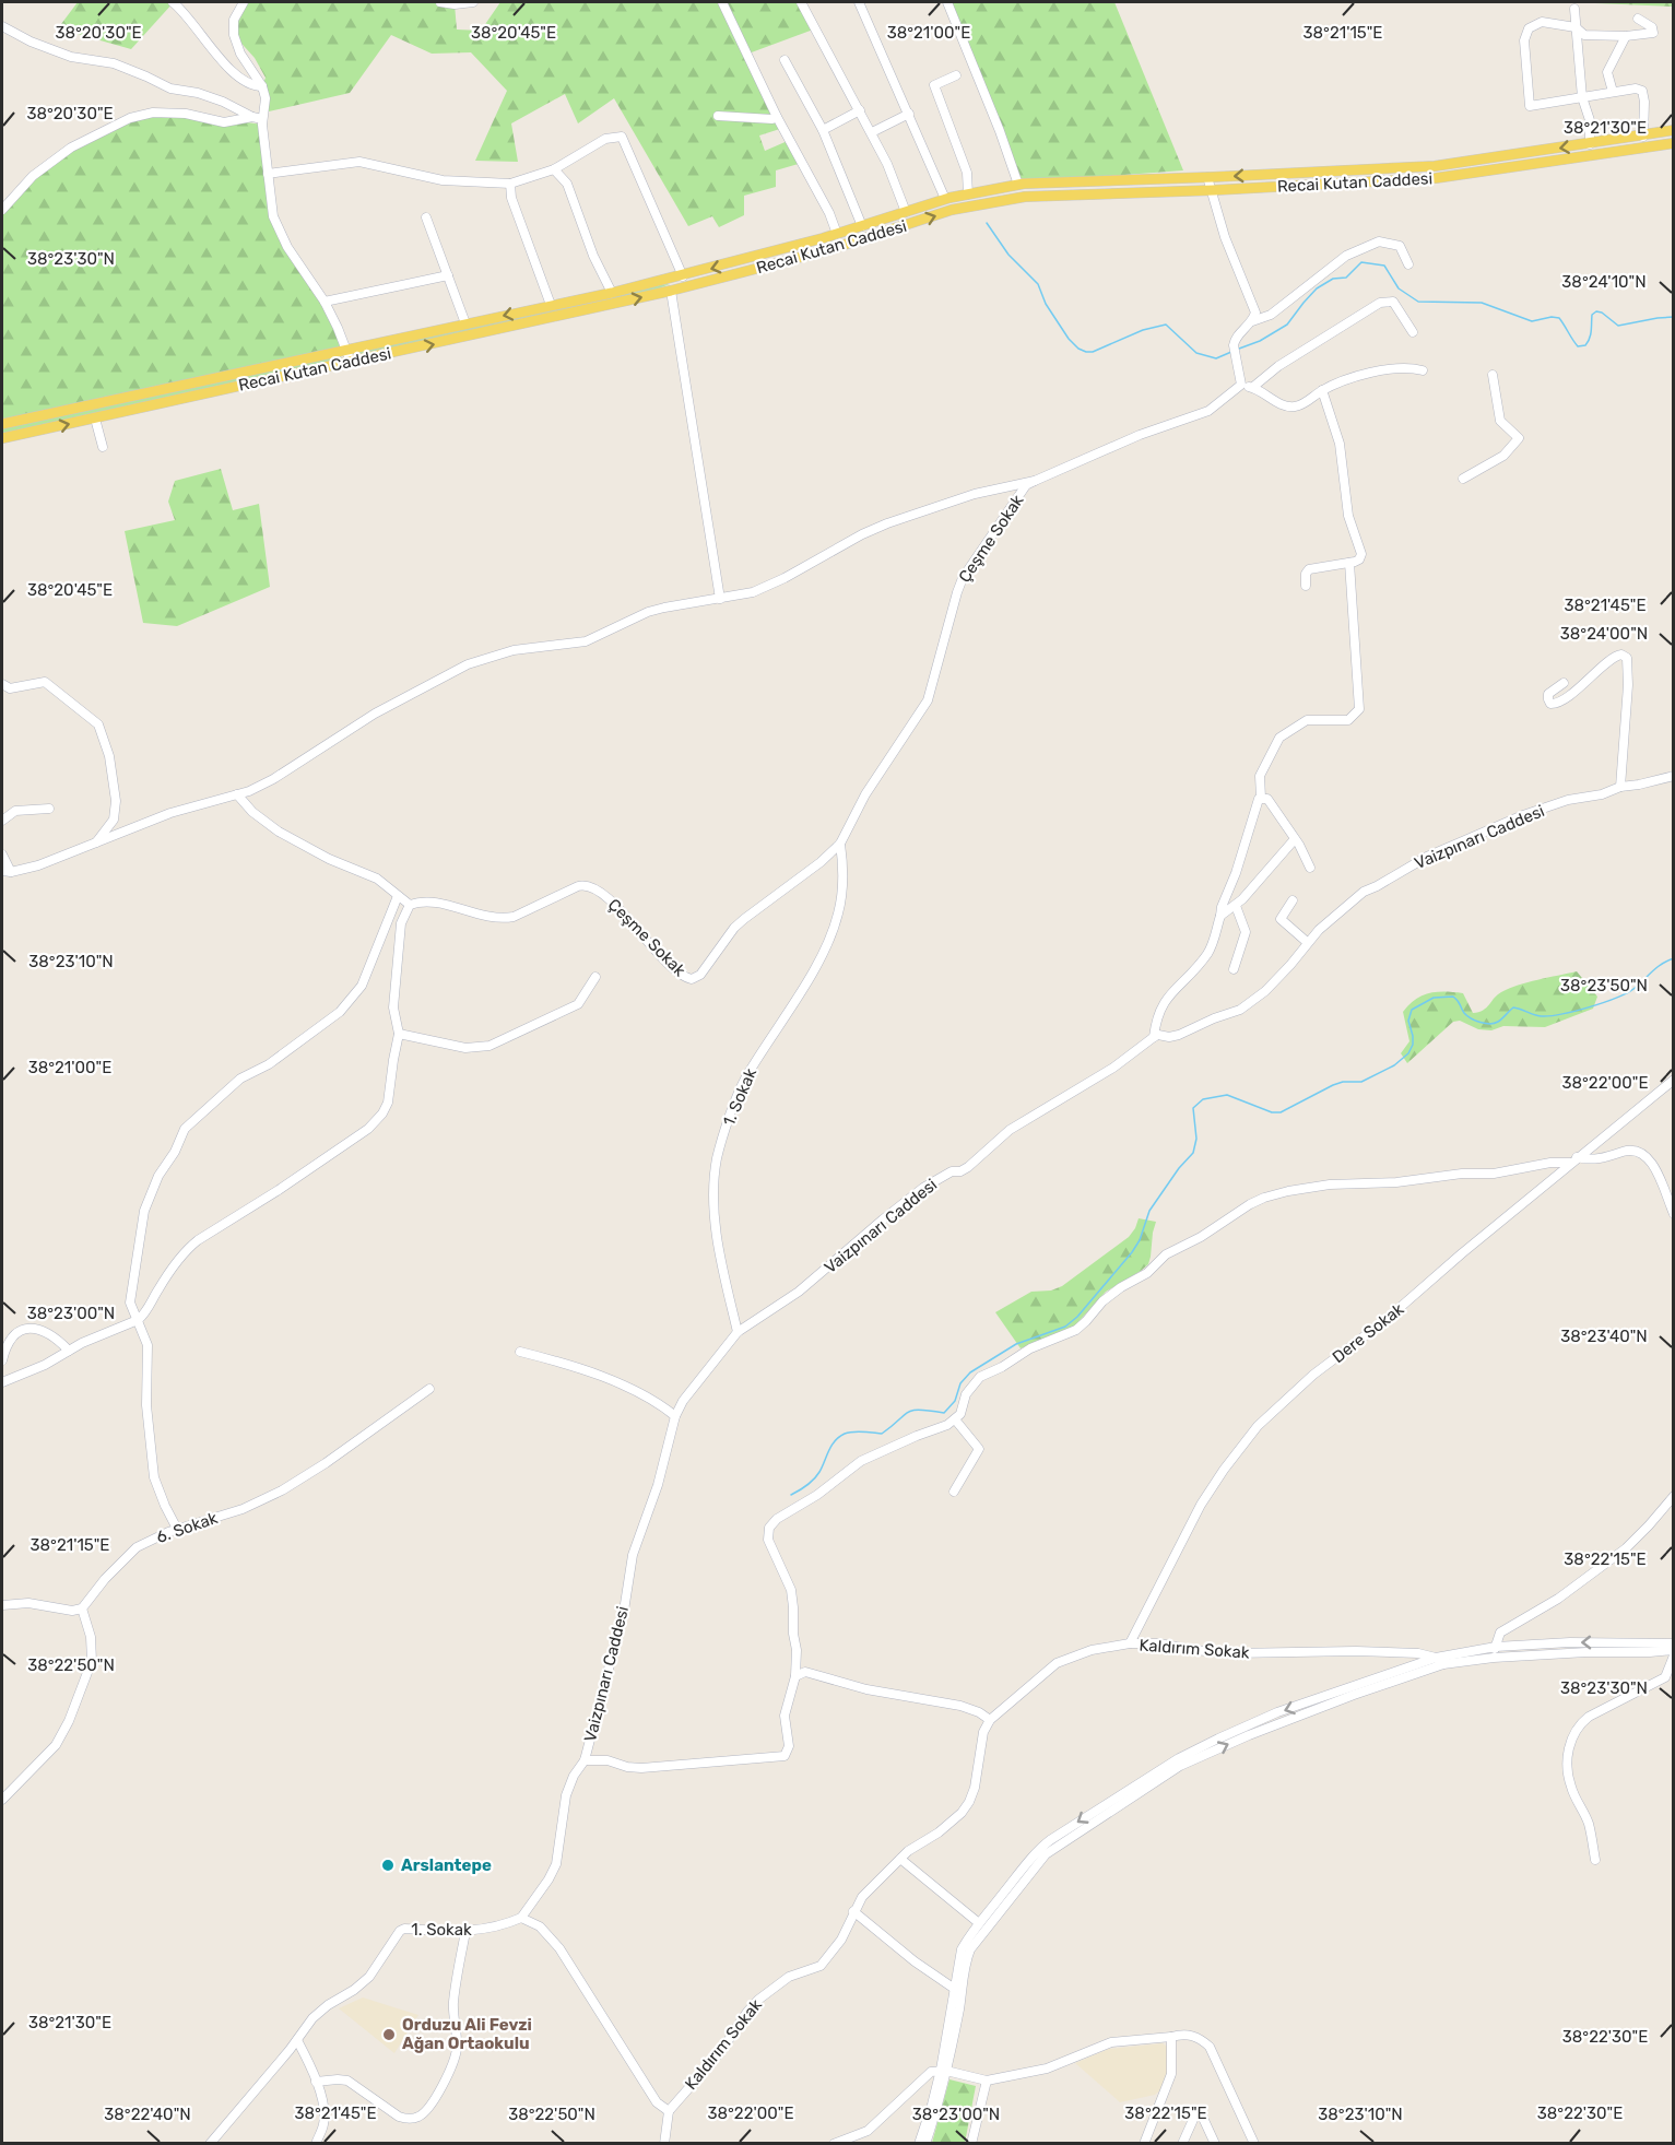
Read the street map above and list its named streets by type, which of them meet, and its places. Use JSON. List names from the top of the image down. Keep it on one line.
{"streets":{"main road":["Recai Kutan Caddesi"],"street":["Çeşme Sokak","Vaizpınarı Caddesi","1. Sokak","Dere Sokak","6. Sokak","Kaldırım Sokak"]},"crossings":[["Çeşme Sokak","1. Sokak"],["Vaizpınarı Caddesi","1. Sokak"],["Dere Sokak","Kaldırım Sokak"]],"places":["Arslantepe","Orduzu Ali Fevzi Ağan Ortaokulu"],"coordinates":["38°20'45\"E","38°21'00\"E","38°21'15\"E","38°20'30\"E","38°21'30\"E","38°23'30\"N","38°24'10\"N","38°21'45\"E","38°24'00\"N","38°23'10\"N","38°23'50\"N","38°22'00\"E","38°23'00\"N","38°23'40\"N","38°22'15\"E","38°22'50\"N","38°22'30\"E","38°22'40\"N"]}
